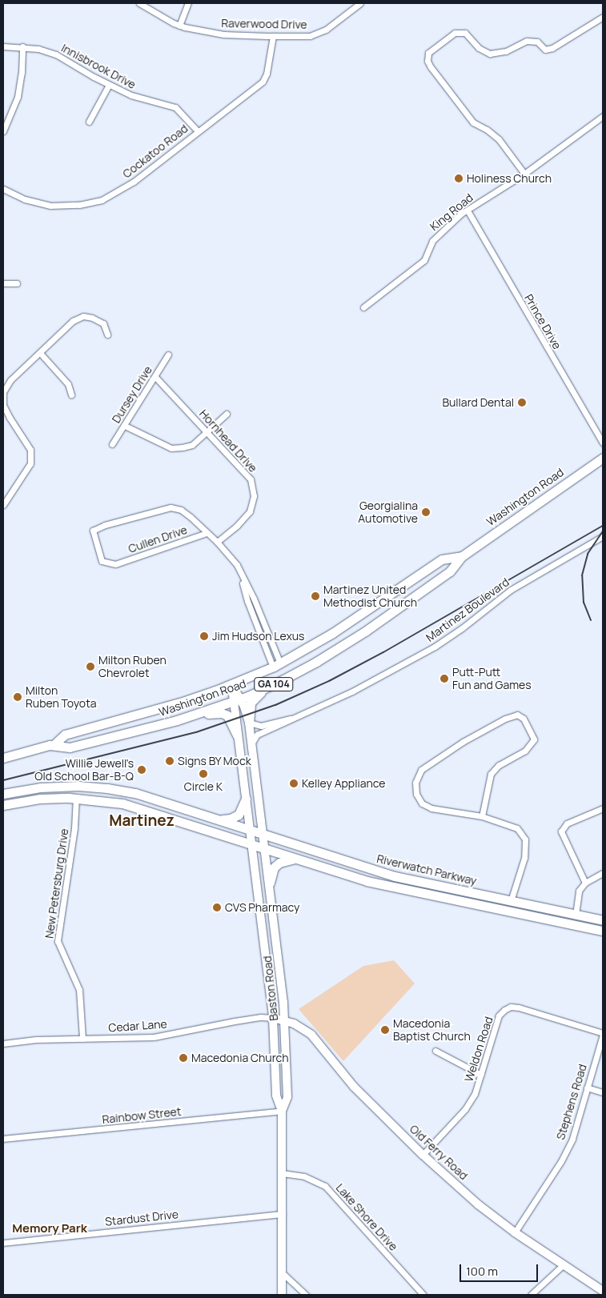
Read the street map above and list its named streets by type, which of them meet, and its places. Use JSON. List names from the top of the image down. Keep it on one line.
{"streets":{"main road":["Washington Road","GA 104","Riverwatch Parkway","Baston Road","Old Ferry Road"],"street":["Raverwood Drive","Innisbrook Drive","Cockatoo Road","King Road","Prince Drive","Dursey Drive","Hornhead Drive","Cullen Drive","Martinez Boulevard","New Petersburg Drive","Cedar Lane","Weldon Road","Stephens Road","Rainbow Street","Lake Shore Drive","Stardust Drive"]},"crossings":[["Raverwood Drive","Cockatoo Road"],["Innisbrook Drive","Cockatoo Road"],["King Road","Prince Drive"],["Dursey Drive","Hornhead Drive"],["Washington Road","Baston Road"],["Martinez Boulevard","Baston Road"],["Riverwatch Parkway","New Petersburg Drive"],["Riverwatch Parkway","Baston Road"],["New Petersburg Drive","Cedar Lane"],["Baston Road","Rainbow Street"],["Baston Road","Old Ferry Road"],["Baston Road","Lake Shore Drive"],["Baston Road","Stardust Drive"],["Cedar Lane","Old Ferry Road"],["Weldon Road","Stephens Road"],["Weldon Road","Old Ferry Road"],["Stephens Road","Old Ferry Road"]],"districts":["Martinez","Memory Park"],"places":["Holiness Church","Bullard Dental","Georgialina Automotive","Martinez United Methodist Church","Jim Hudson Lexus","Milton Ruben Chevrolet","Putt-Putt Fun and Games","Milton Ruben Toyota","Signs BY Mock","Willie Jewell's Old School Bar-B-Q","Circle K","Kelley Appliance","CVS Pharmacy","Macedonia Baptist Church","Macedonia Church"],"scale_bar":"100 m"}
